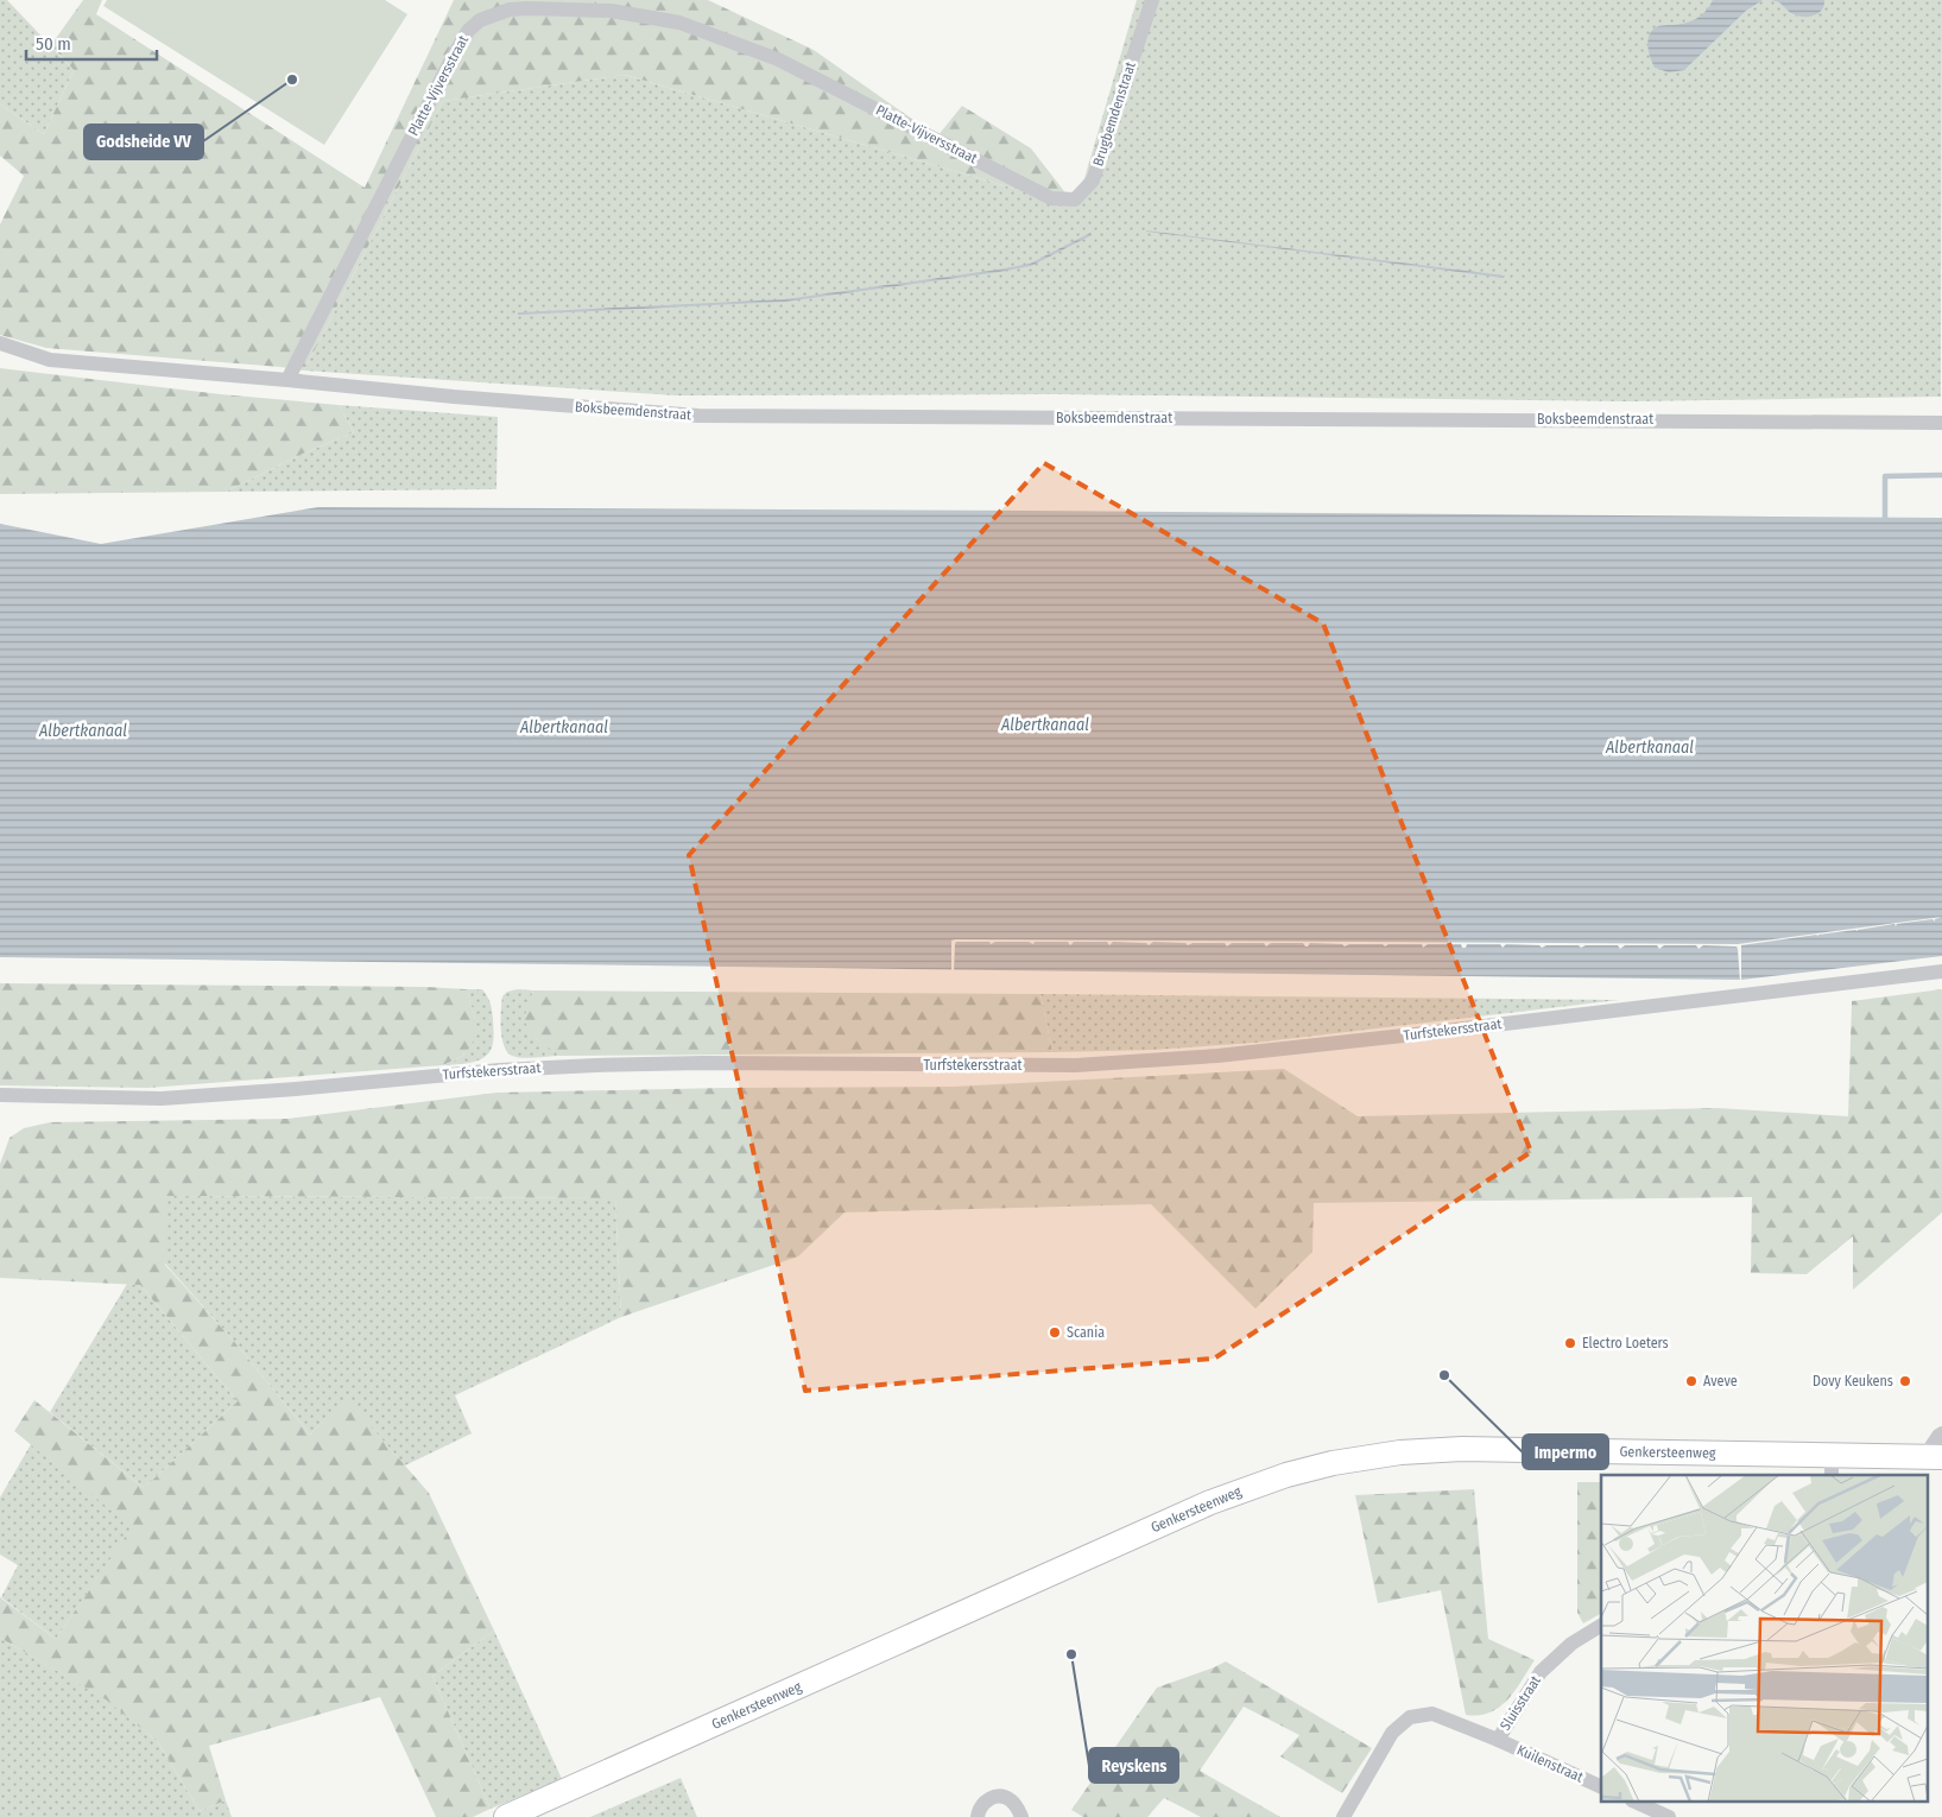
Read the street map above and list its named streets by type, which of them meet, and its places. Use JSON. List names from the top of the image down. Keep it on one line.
{"streets":{"main road":["Genkersteenweg"],"street":["Platte-Vijversstraat","Brugbemdenstraat","Boksbeemdenstraat","Turfstekersstraat","Sluisstraat","Kuilenstraat"]},"crossings":[["Platte-Vijversstraat","Brugbemdenstraat"],["Platte-Vijversstraat","Boksbeemdenstraat"],["Sluisstraat","Kuilenstraat"]],"water":["Albertkanaal"],"places":["Godsheide VV","Scania","Electro Loeters","Impermo","Aveve","Dovy Keukens","Reyskens"],"scale_bar":"50 m"}
